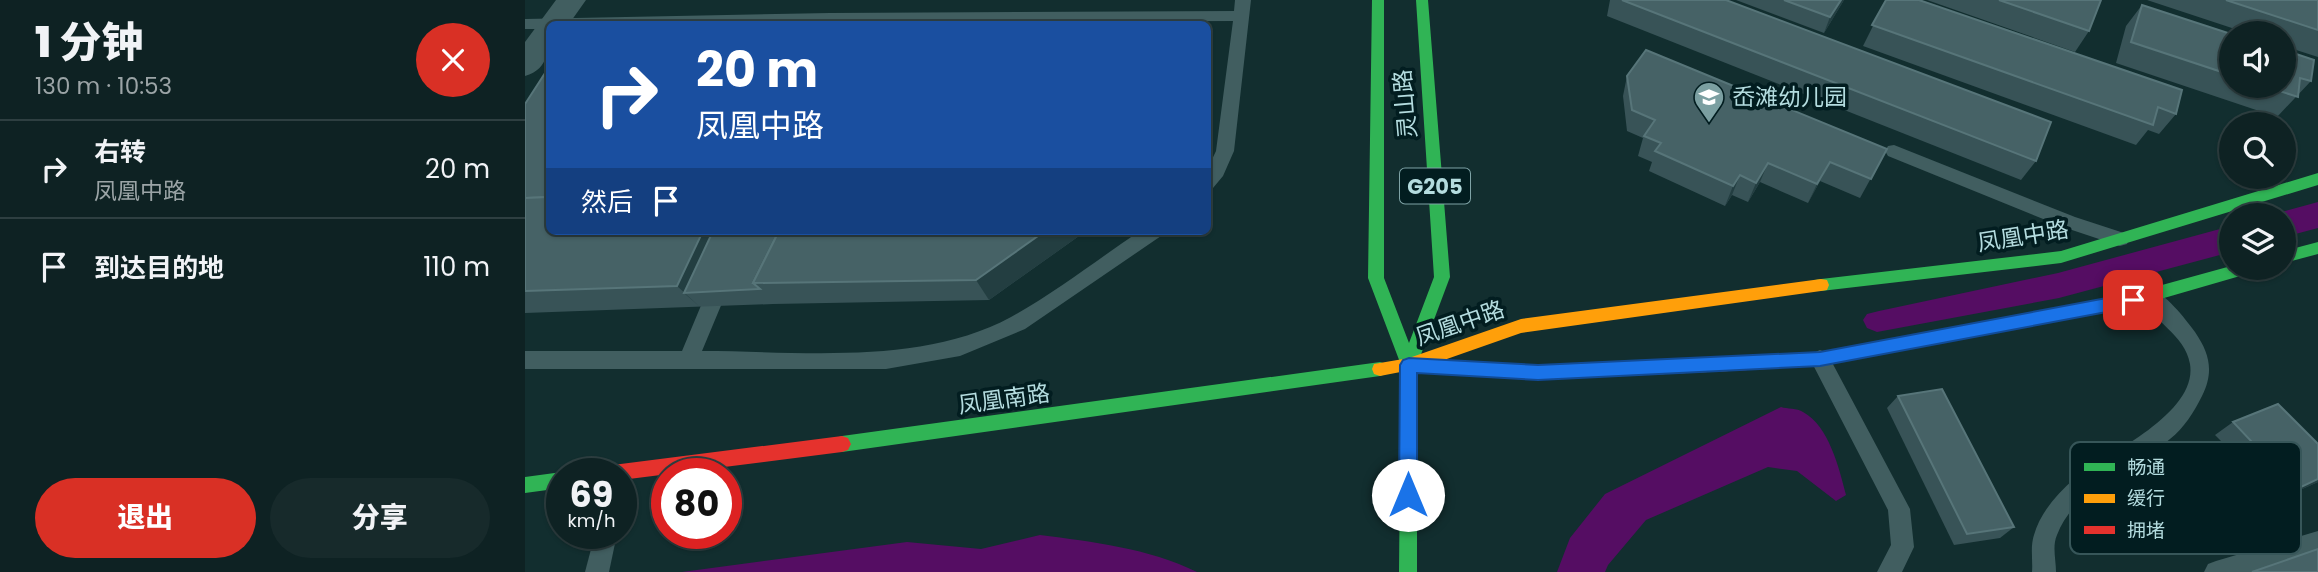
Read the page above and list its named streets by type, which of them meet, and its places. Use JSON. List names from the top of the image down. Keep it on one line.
{"streets":{"main road":["灵山路","G205","凤凰中路","凤凰南路"]},"crossings":[["灵山路","凤凰中路"],["灵山路","凤凰南路"],["凤凰中路","凤凰南路"]],"places":{"school or university":["岙滩幼儿园"]},"legend":["畅通","缓行","拥堵"],"page":{"heading":["1 分钟","130 m · 10:53"],"turn":["20 m","凤凰中路"],"list":[{"name":"右转","note":"凤凰中路","value":"20 m"},{"name":"到达目的地","value":"110 m"}],"then":"然后","speed":"69 km/h","limit":"80","buttons":["退出","分享"]}}
